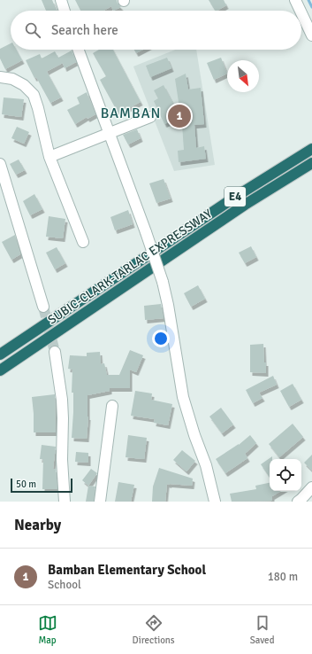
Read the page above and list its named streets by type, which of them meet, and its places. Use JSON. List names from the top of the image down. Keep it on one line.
{"streets":{"highway":["E4","SUBIC-CLARK-TARLAC EXPRESSWAY"]},"districts":["BAMBAN"],"scale_bar":"50 m","north":"bottom right","page":{"search":"Search here","pins":"1","scale":"50 m","heading":"Nearby","list":[{"mark":"1","name":"Bamban Elementary School","note":"School","value":"180 m"}],"nav":["Map","Directions","Saved"]}}
